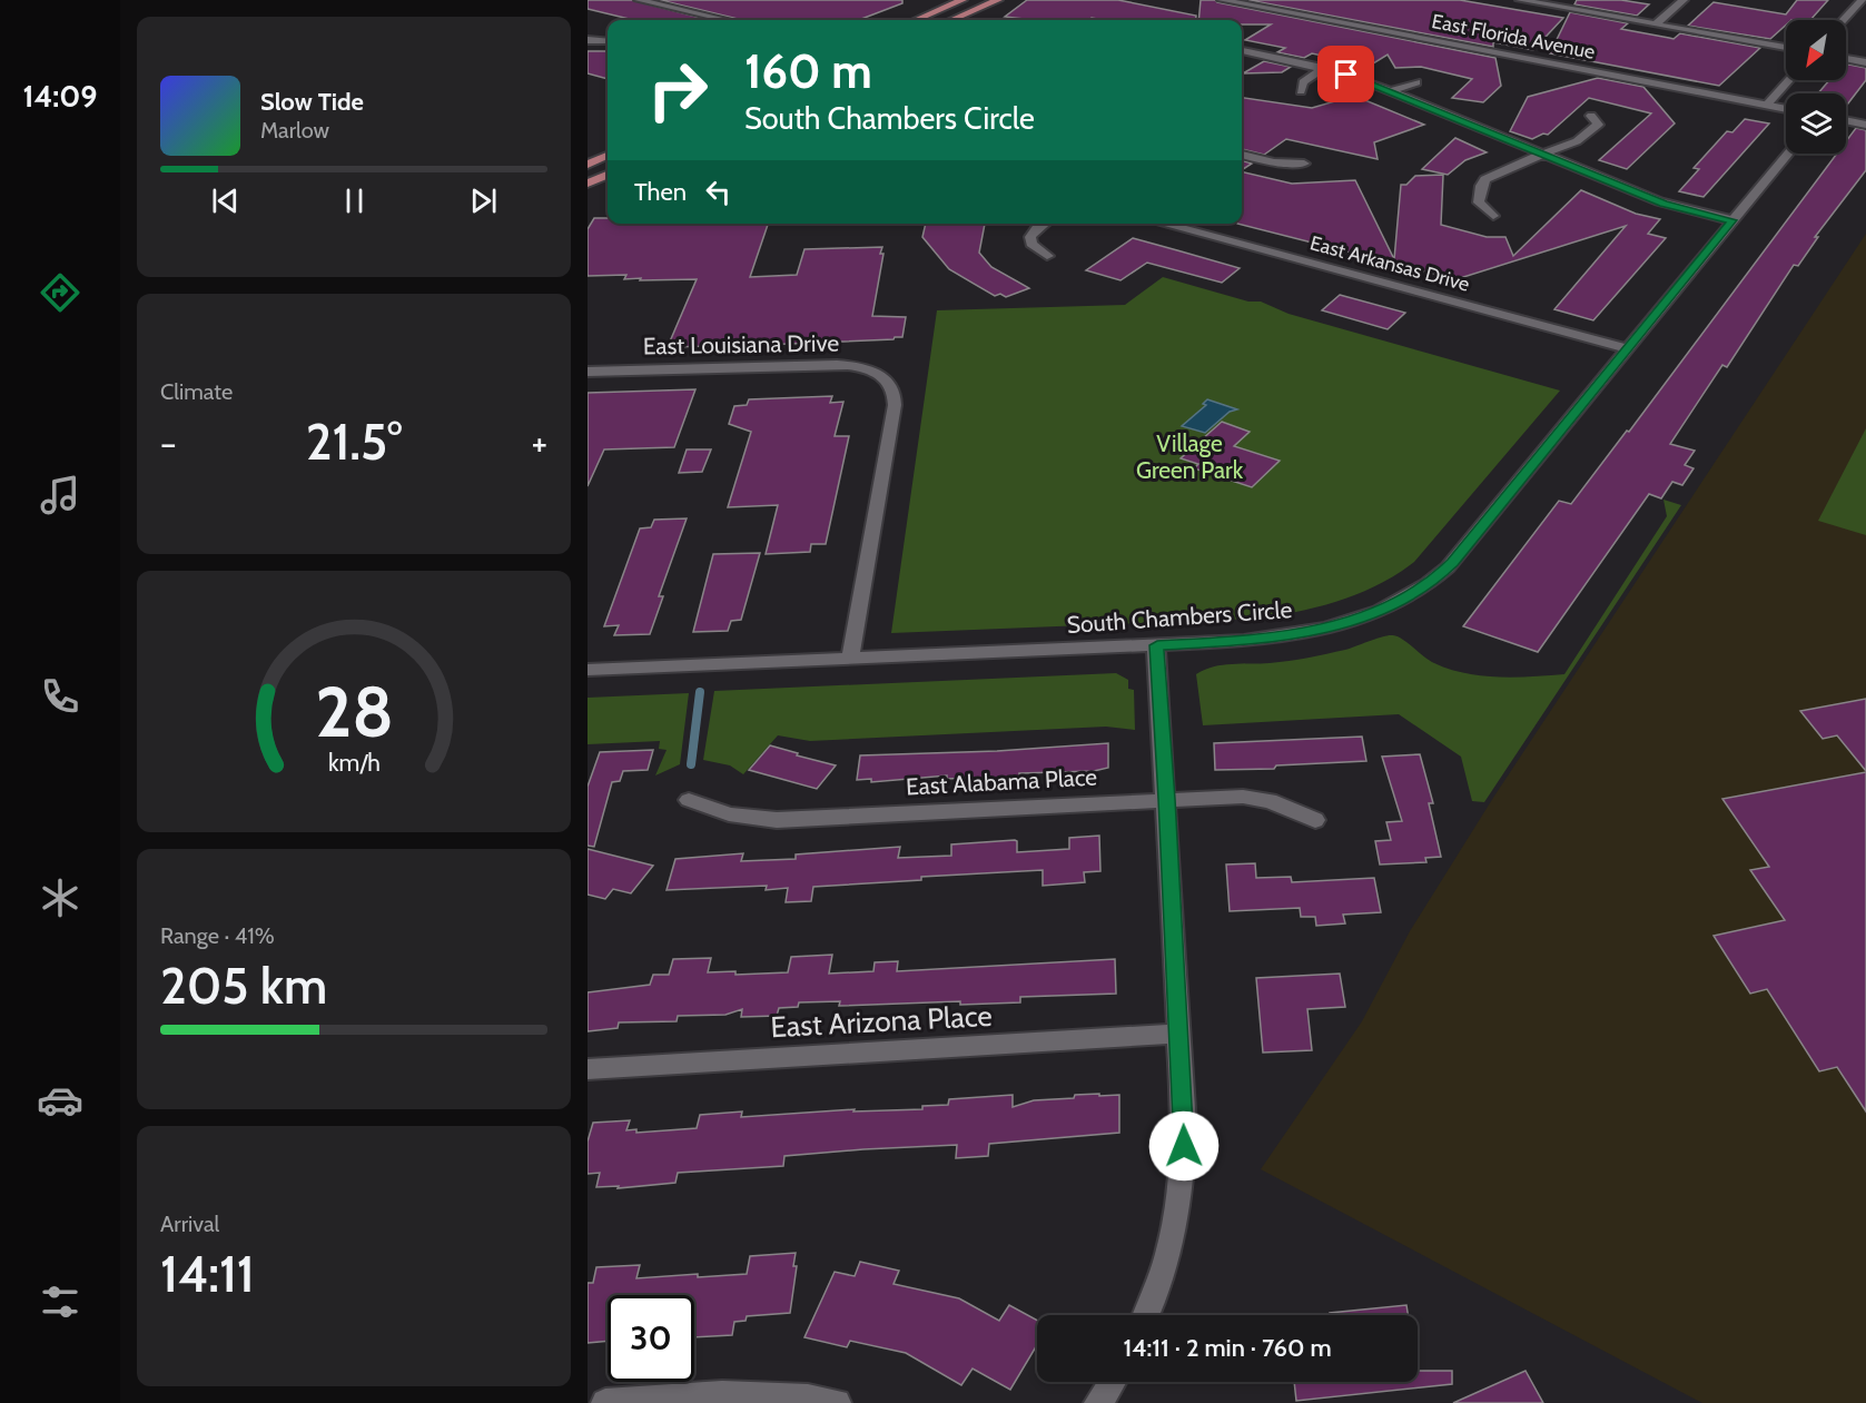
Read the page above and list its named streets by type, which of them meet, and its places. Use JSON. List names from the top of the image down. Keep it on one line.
{"streets":{"street":["East Florida Avenue","East Arkansas Drive","East Louisiana Drive","South Chambers Circle","East Alabama Place","East Arizona Place"]},"crossings":[["East Arkansas Drive","South Chambers Circle"],["East Louisiana Drive","South Chambers Circle"]],"parks":["Village Green Park"],"north":"bottom left","page":{"tabs":"14:09","turn":["160 m","South Chambers Circle"],"song":["Slow Tide","Marlow"],"then":"Then","tile":["Climate",["Range · 41%","205 km"],["Arrival","14:11"]],"heat":["−","21.5°","+"],"limit":"30","trip":"14:11 · 2 min · 760 m","gauge":["28","km/h"]}}
